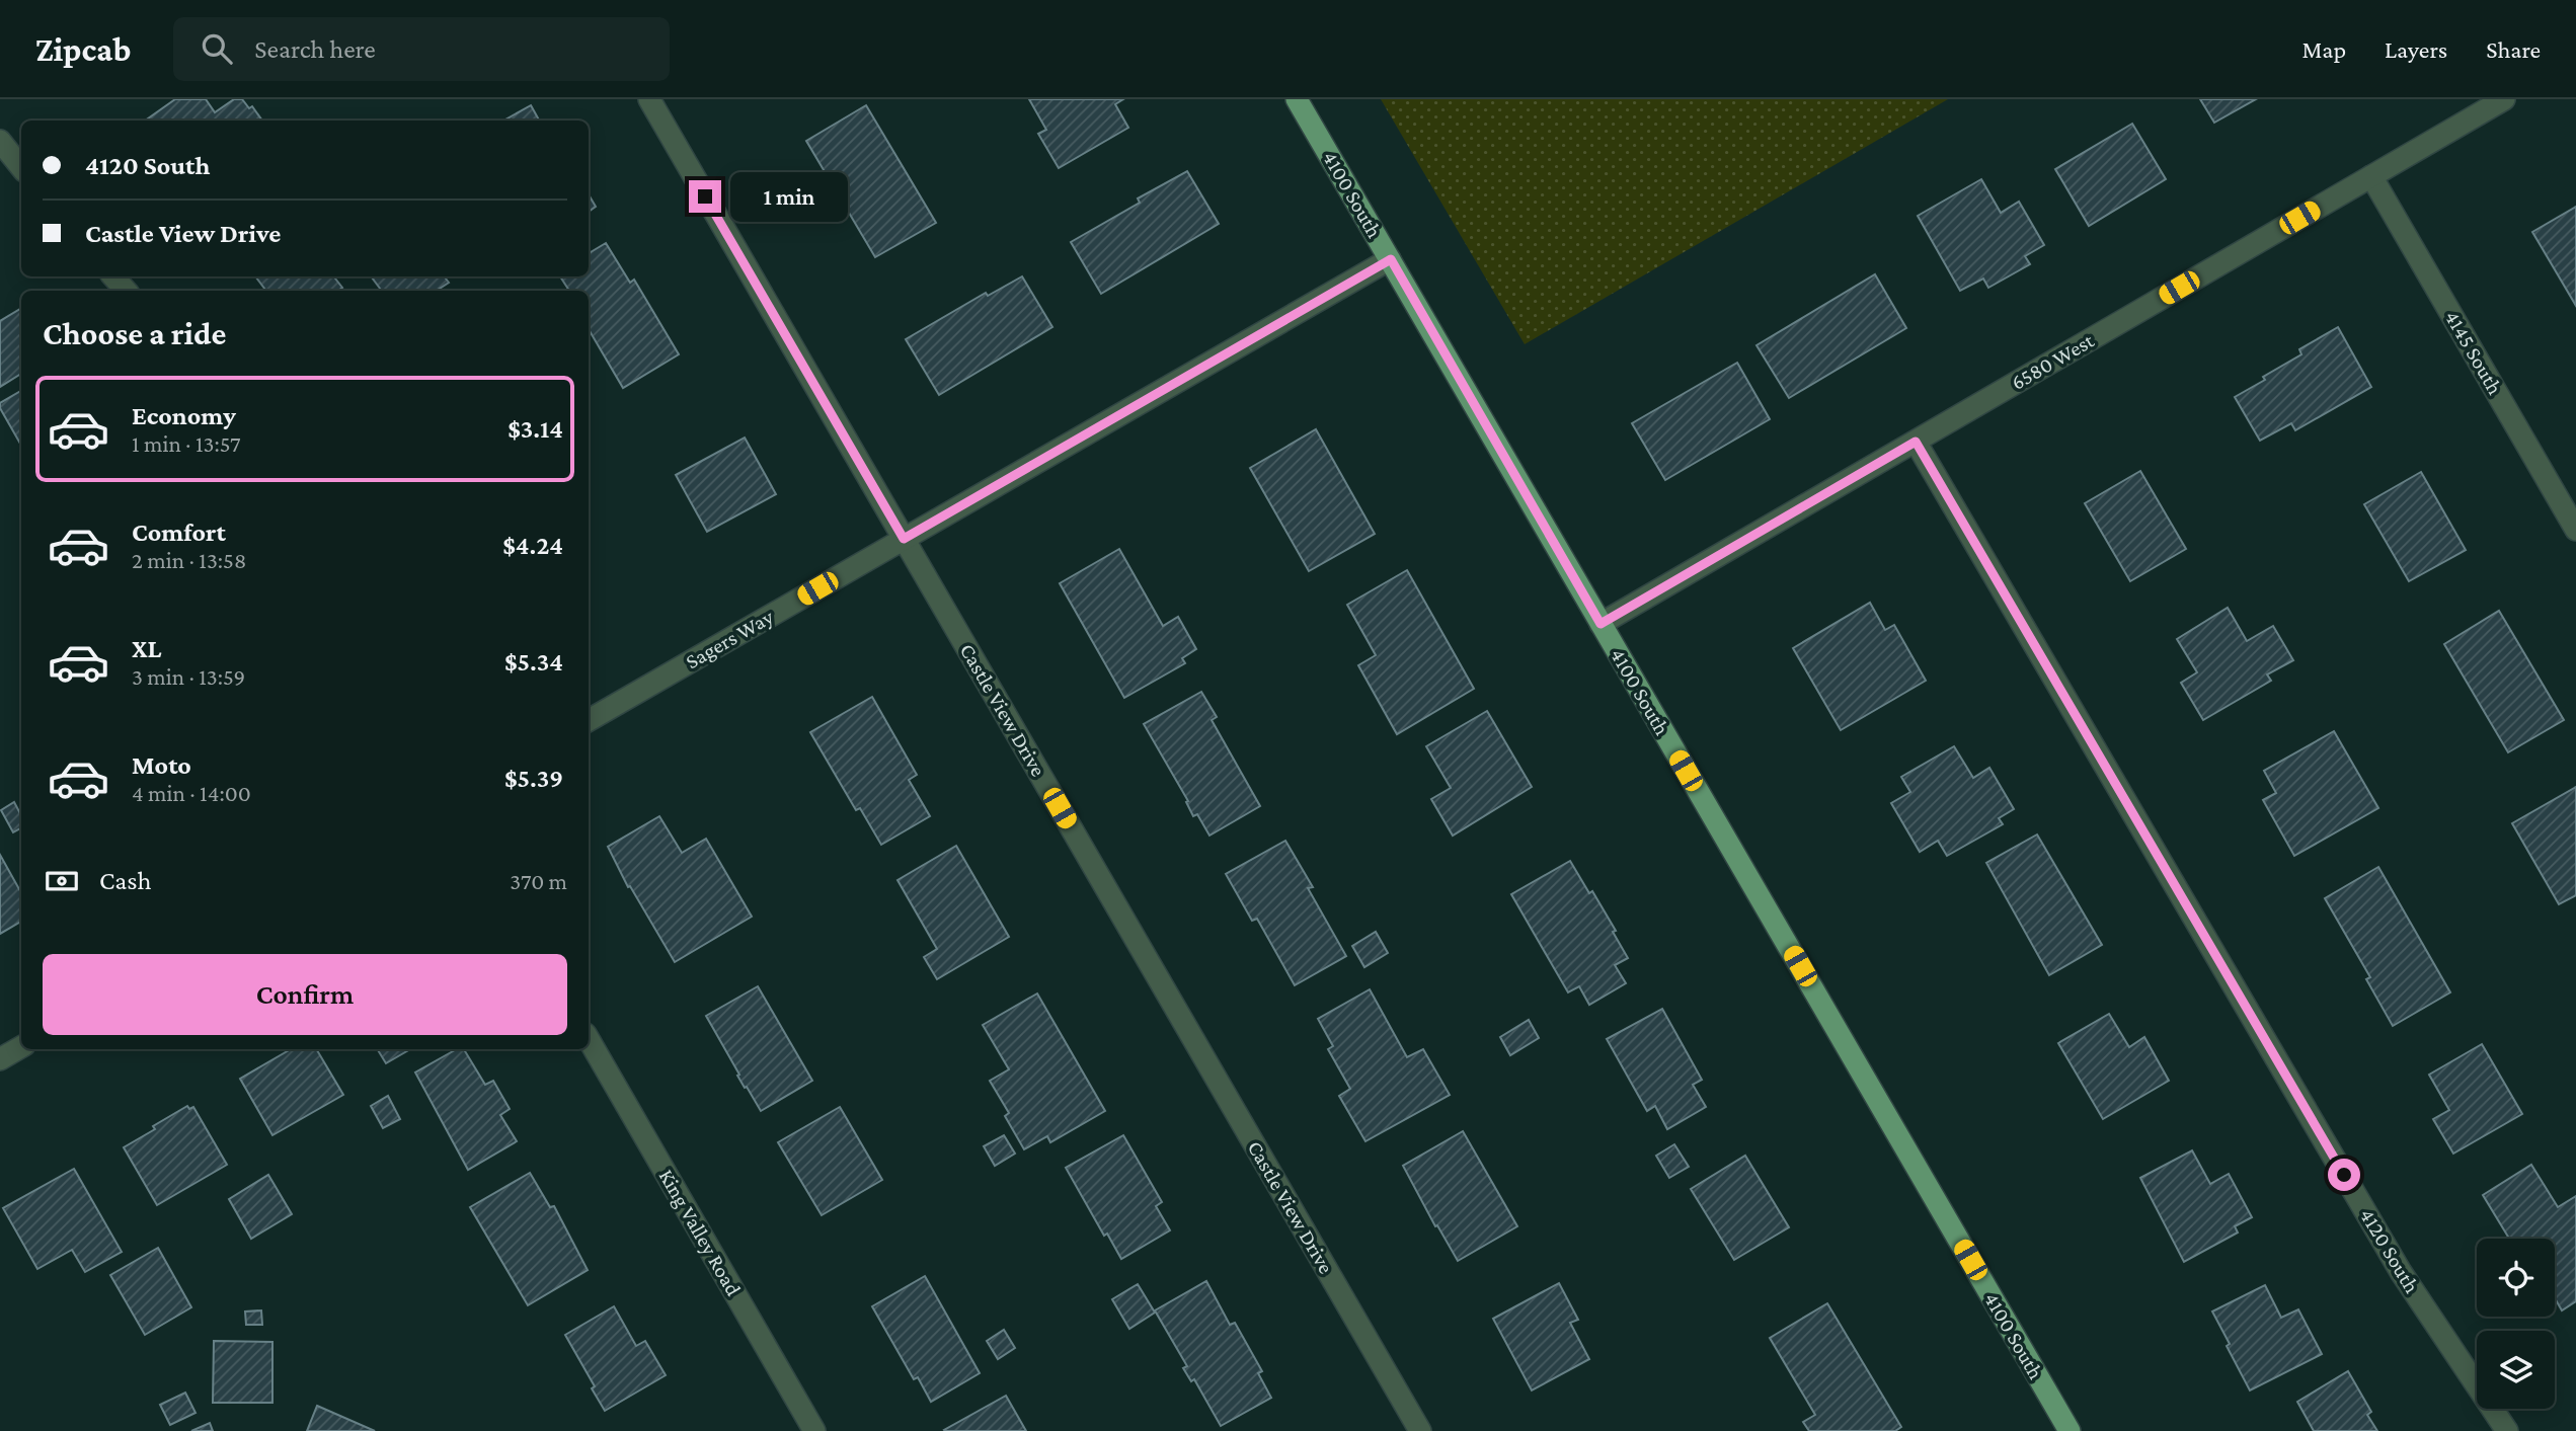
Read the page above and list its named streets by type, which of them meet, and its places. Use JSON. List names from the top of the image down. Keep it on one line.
{"streets":{"main road":["4100 South"],"street":["4145 South","6580 West","Sagers Way","Castle View Drive","King Valley Road","4120 South"]},"crossings":[["4100 South","6580 West"],["4100 South","Sagers Way"],["4145 South","6580 West"],["6580 West","4120 South"],["Sagers Way","Castle View Drive"]],"page":{"header":"Zipcab","search":"Search here","nav":["Map","Layers","Share"],"banner":["4120 South","Castle View Drive"],"bubble":"1 min","heading":"Choose a ride","list":[{"name":"Economy","note":"1 min · 13:57","value":"$3.14"},{"name":"Comfort","note":"2 min · 13:58","value":"$4.24"},{"name":"XL","note":"3 min · 13:59","value":"$5.34"},{"name":"Moto","note":"4 min · 14:00","value":"$5.39"}],"pay":["Cash","370 m"],"buttons":"Confirm"}}
